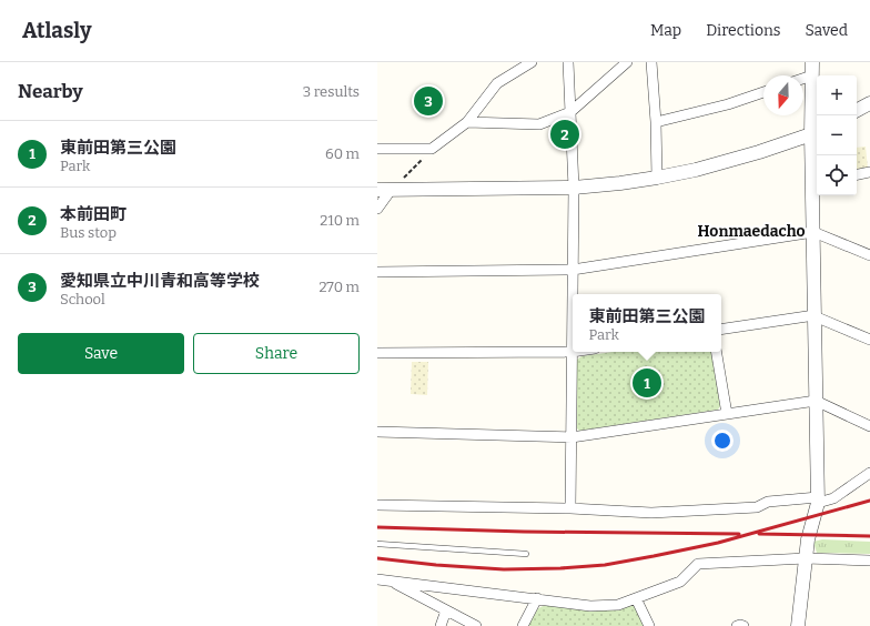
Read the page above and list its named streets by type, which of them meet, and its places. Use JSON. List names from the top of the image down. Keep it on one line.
{"districts":["Honmaedacho"],"north":"bottom","page":{"header":"Atlasly","nav":["Map","Directions","Saved"],"heading":["Nearby","3 results"],"map_buttons":["+","−"],"pins":["3","2","1"],"list":[{"mark":"1","name":"東前田第三公園","note":"Park","value":"60 m"},{"mark":"2","name":"本前田町","note":"Bus stop","value":"210 m"},{"mark":"3","name":"愛知県立中川青和高等学校","note":"School","value":"270 m"}],"popup":["東前田第三公園","Park"],"buttons":["Save","Share"]}}
